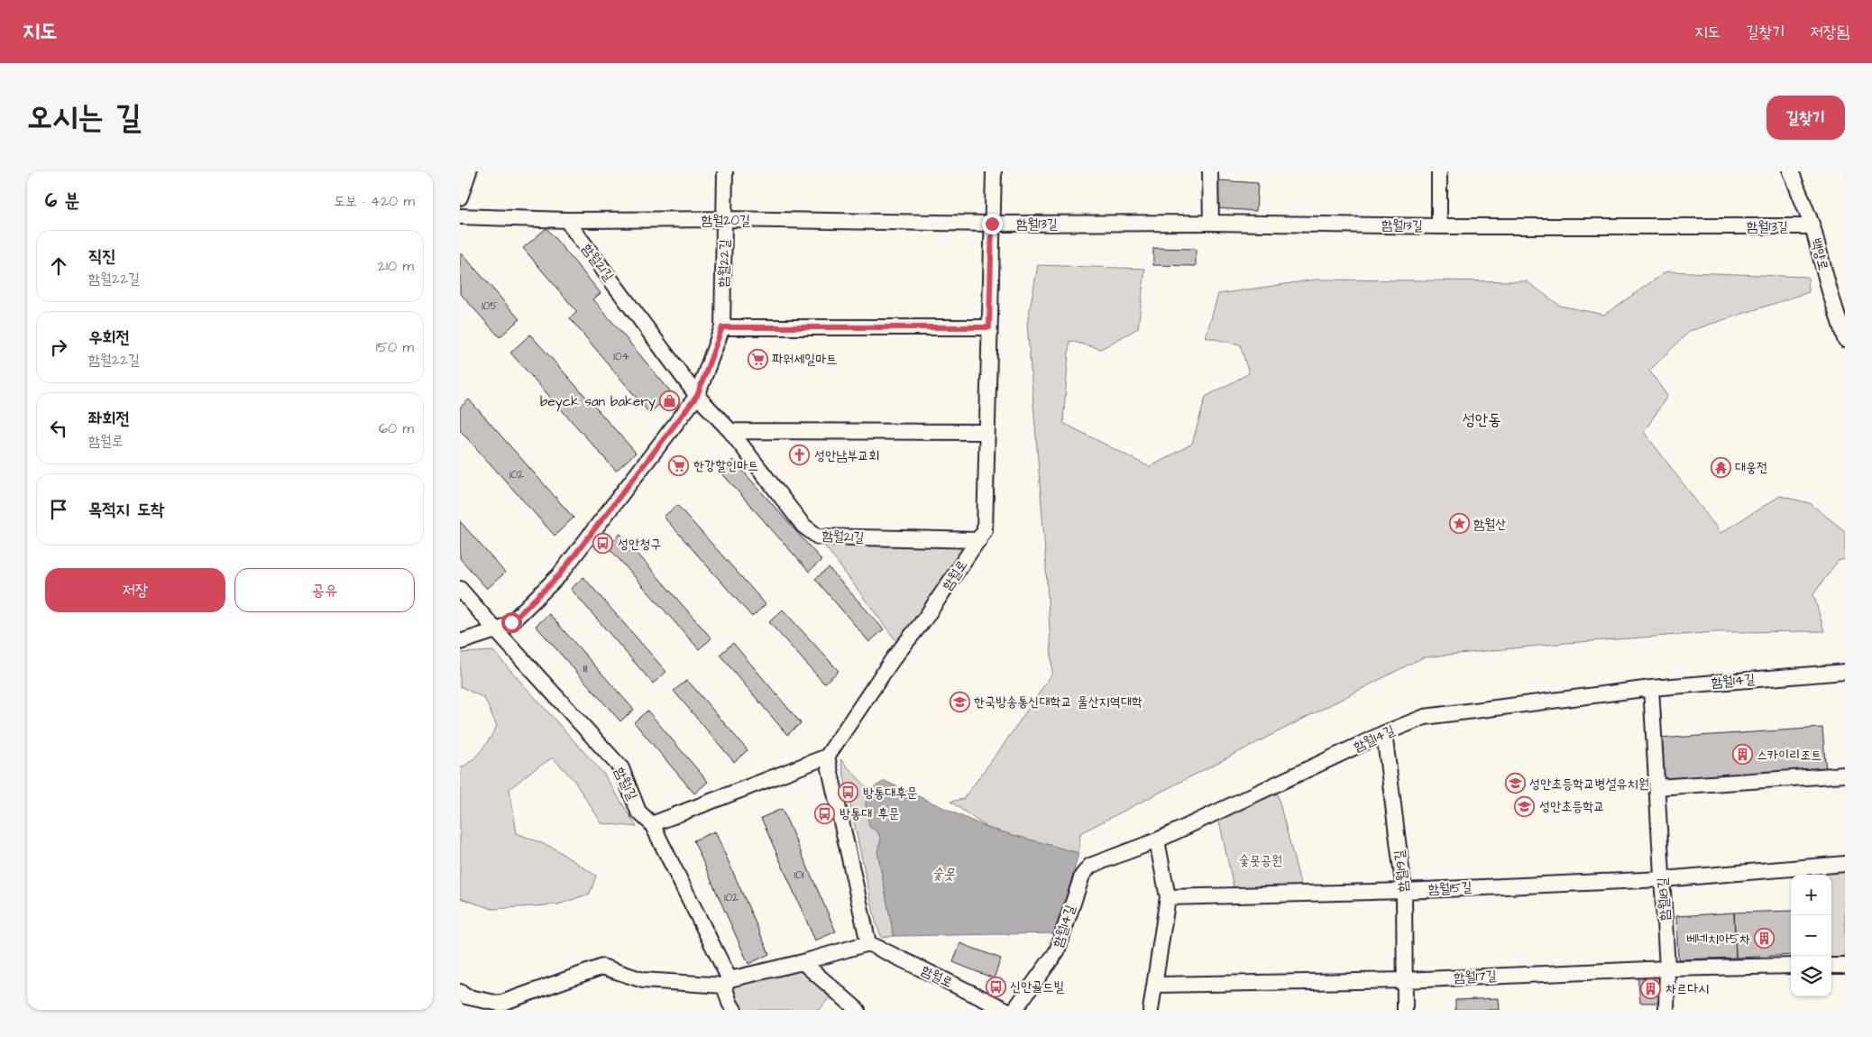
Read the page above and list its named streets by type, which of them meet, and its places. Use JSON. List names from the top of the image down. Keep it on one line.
{"streets":{"street":["함월20길","함월13길","백양로","함월21길","함월22길","함월로","함월14길","함월1길","함월19길","함월15길","함월18길","함월17길"]},"crossings":[["함월20길","함월13길"],["함월20길","함월21길"],["함월20길","함월22길"],["함월20길","함월로"],["함월13길","백양로"],["함월13길","함월로"],["함월21길","함월22길"],["함월21길","함월로"],["함월22길","함월1길"],["함월14길","함월19길"],["함월14길","함월18길"],["함월19길","함월15길"],["함월19길","함월17길"],["함월15길","함월18길"],["함월18길","함월17길"]],"districts":["성안동"],"water":["숯못"],"parks":["숯못공원"],"places":{"supermarket":["파워세일마트","한강할인마트"],"shop":["beyck san bakery"],"church":["성안남부교회"],"temple":["대웅전"],"place":["함월산"],"bus stop":["성안청구","방통대후문","방통대 후문","신안골드빌"],"school or university":["한국방송통신대학교 울산지역대학","성안초등학교병설유치원","성안초등학교"],"building":["스카이리조트","베네치아5차","차르다시"]},"house_numbers":["105","104","102","111","101","102"],"page":{"header":"지도","nav":["지도","길찾기","저장됨"],"title":"오시는 길","buttons":["길찾기",["저장","공유"]],"heading":["6 분","도보 · 420 m"],"list":[["직진","함월22길","210 m"],["우회전","함월22길","150 m"],["좌회전","함월로","60 m"],"목적지 도착"],"map_buttons":["+","−"]}}
